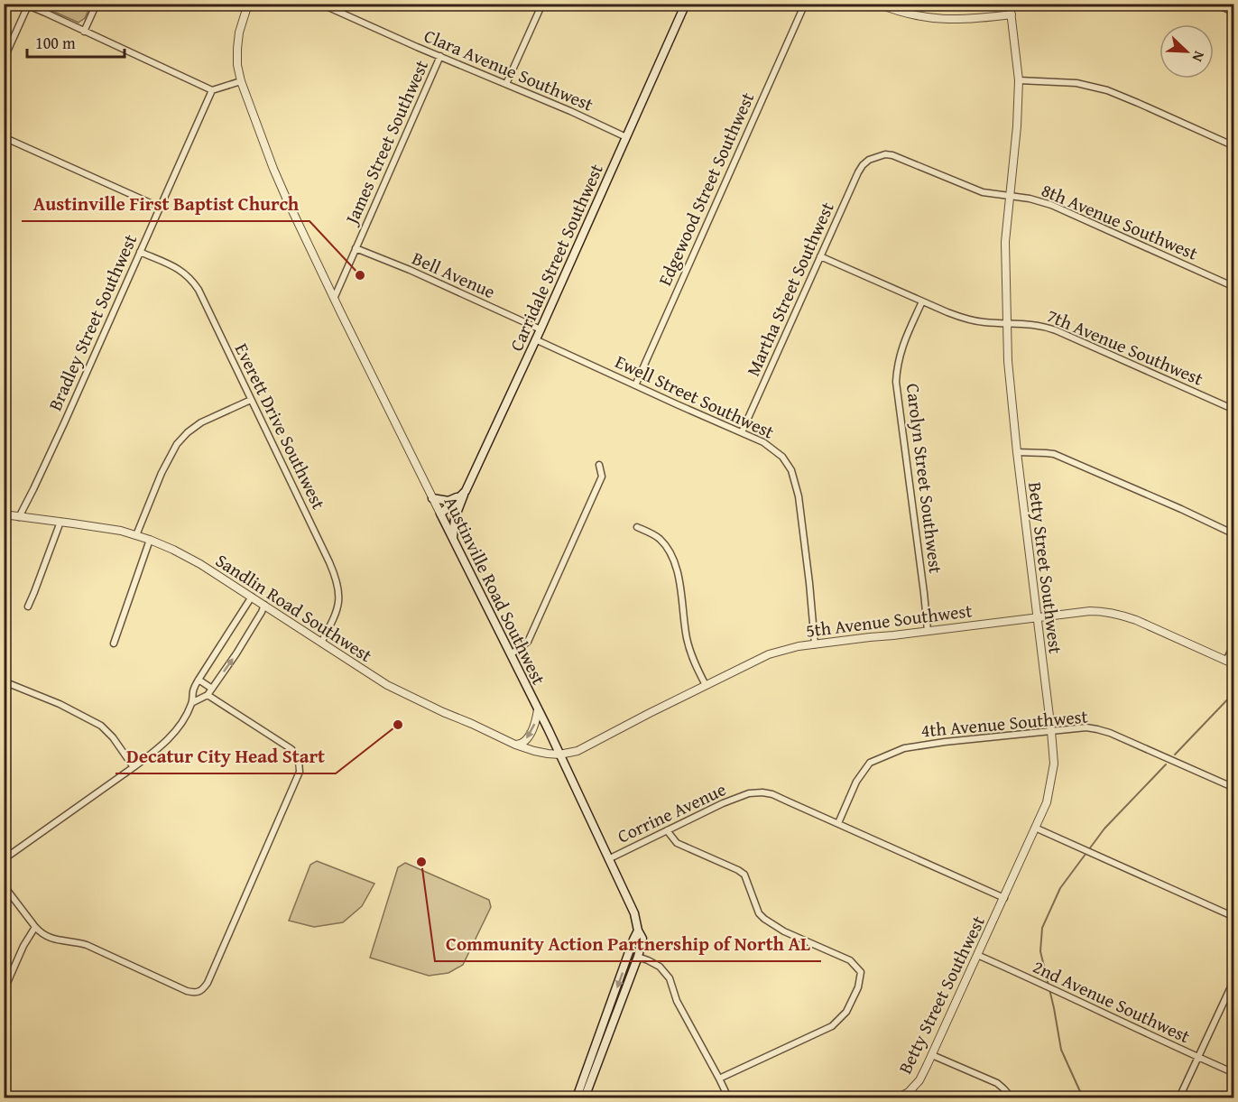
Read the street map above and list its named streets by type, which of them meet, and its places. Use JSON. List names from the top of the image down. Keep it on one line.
{"streets":{"main road":["Carridale Street Southwest","Austinville Road Southwest"],"street":["Clara Avenue Southwest","James Street Southwest","Edgewood Street Southwest","8th Avenue Southwest","Bell Avenue","Martha Street Southwest","Bradley Street Southwest","7th Avenue Southwest","Ewell Street Southwest","Everett Drive Southwest","Carolyn Street Southwest","Betty Street Southwest","Sandlin Road Southwest","5th Avenue Southwest","4th Avenue Southwest","Corrine Avenue","2nd Avenue Southwest"]},"crossings":[["Clara Avenue Southwest","James Street Southwest"],["Clara Avenue Southwest","Carridale Street Southwest"],["James Street Southwest","Bell Avenue"],["James Street Southwest","Austinville Road Southwest"],["Edgewood Street Southwest","Ewell Street Southwest"],["8th Avenue Southwest","Martha Street Southwest"],["8th Avenue Southwest","Betty Street Southwest"],["Carridale Street Southwest","Bell Avenue"],["Carridale Street Southwest","Ewell Street Southwest"],["Carridale Street Southwest","Austinville Road Southwest"],["Martha Street Southwest","7th Avenue Southwest"],["Martha Street Southwest","Ewell Street Southwest"],["Bradley Street Southwest","Everett Drive Southwest"],["Bradley Street Southwest","Sandlin Road Southwest"],["7th Avenue Southwest","Carolyn Street Southwest"],["7th Avenue Southwest","Betty Street Southwest"],["Ewell Street Southwest","5th Avenue Southwest"],["Everett Drive Southwest","Sandlin Road Southwest"],["Carolyn Street Southwest","5th Avenue Southwest"],["Betty Street Southwest","5th Avenue Southwest"],["Betty Street Southwest","4th Avenue Southwest"],["Betty Street Southwest","Corrine Avenue"],["Betty Street Southwest","2nd Avenue Southwest"],["Austinville Road Southwest","Sandlin Road Southwest"],["Austinville Road Southwest","5th Avenue Southwest"],["Austinville Road Southwest","Corrine Avenue"],["Sandlin Road Southwest","5th Avenue Southwest"],["4th Avenue Southwest","Corrine Avenue"]],"places":["Austinville First Baptist Church","Decatur City Head Start","Community Action Partnership of North AL"],"scale_bar":"100 m","north":"bottom right"}
